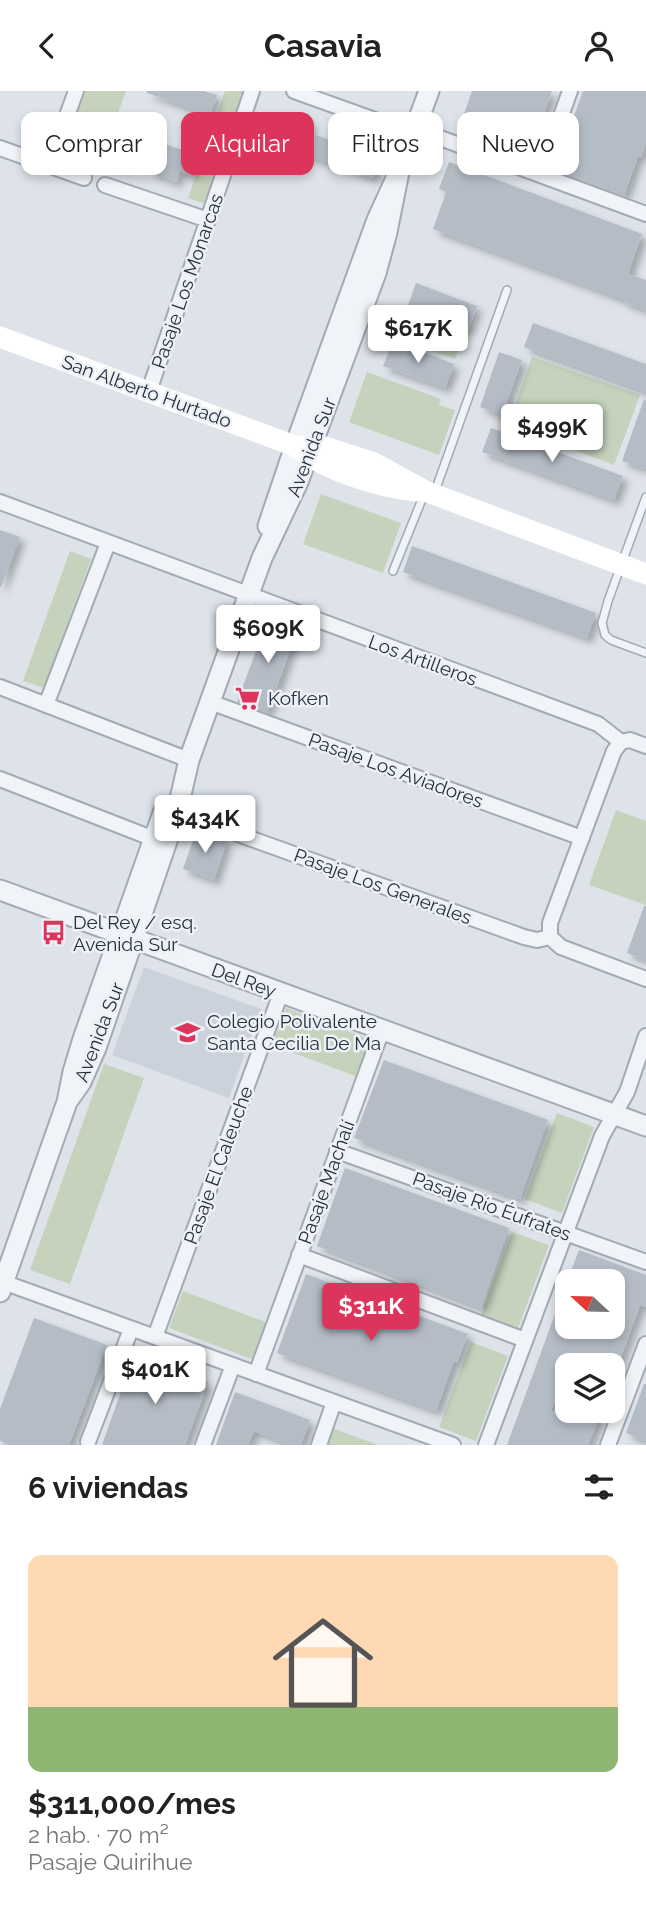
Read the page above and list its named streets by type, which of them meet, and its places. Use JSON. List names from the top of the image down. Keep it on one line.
{"streets":{"main road":["San Alberto Hurtado"],"street":["Pasaje Los Monarcas","Avenida Sur","Los Artilleros","Pasaje Los Aviadores","Pasaje Los Generales","Del Rey","Pasaje El Caleuche","Pasaje Machalí","Pasaje Río Éufrates"]},"crossings":[["Pasaje Los Monarcas","San Alberto Hurtado"],["San Alberto Hurtado","Avenida Sur"],["Avenida Sur","Los Artilleros"],["Avenida Sur","Pasaje Los Aviadores"],["Avenida Sur","Pasaje Los Generales"],["Avenida Sur","Del Rey"],["Del Rey","Pasaje El Caleuche"],["Del Rey","Pasaje Machalí"],["Pasaje Machalí","Pasaje Río Éufrates"]],"places":{"supermarket":["Kofken"],"bus stop":["Del Rey / esq. Avenida Sur"],"school or university":["Colegio Polivalente Santa Cecilia De Ma"]},"north":"left","page":{"header":"Casavia","chip":["Comprar","Alquilar","Filtros","Nuevo"],"price":["$617K","$499K","$609K","$434K","$311K","$401K"],"heading":"6 viviendas","list":[{"name":"$311,000/mes","note":"2 hab. · 70 m² · Pasaje Quirihue"}]}}
